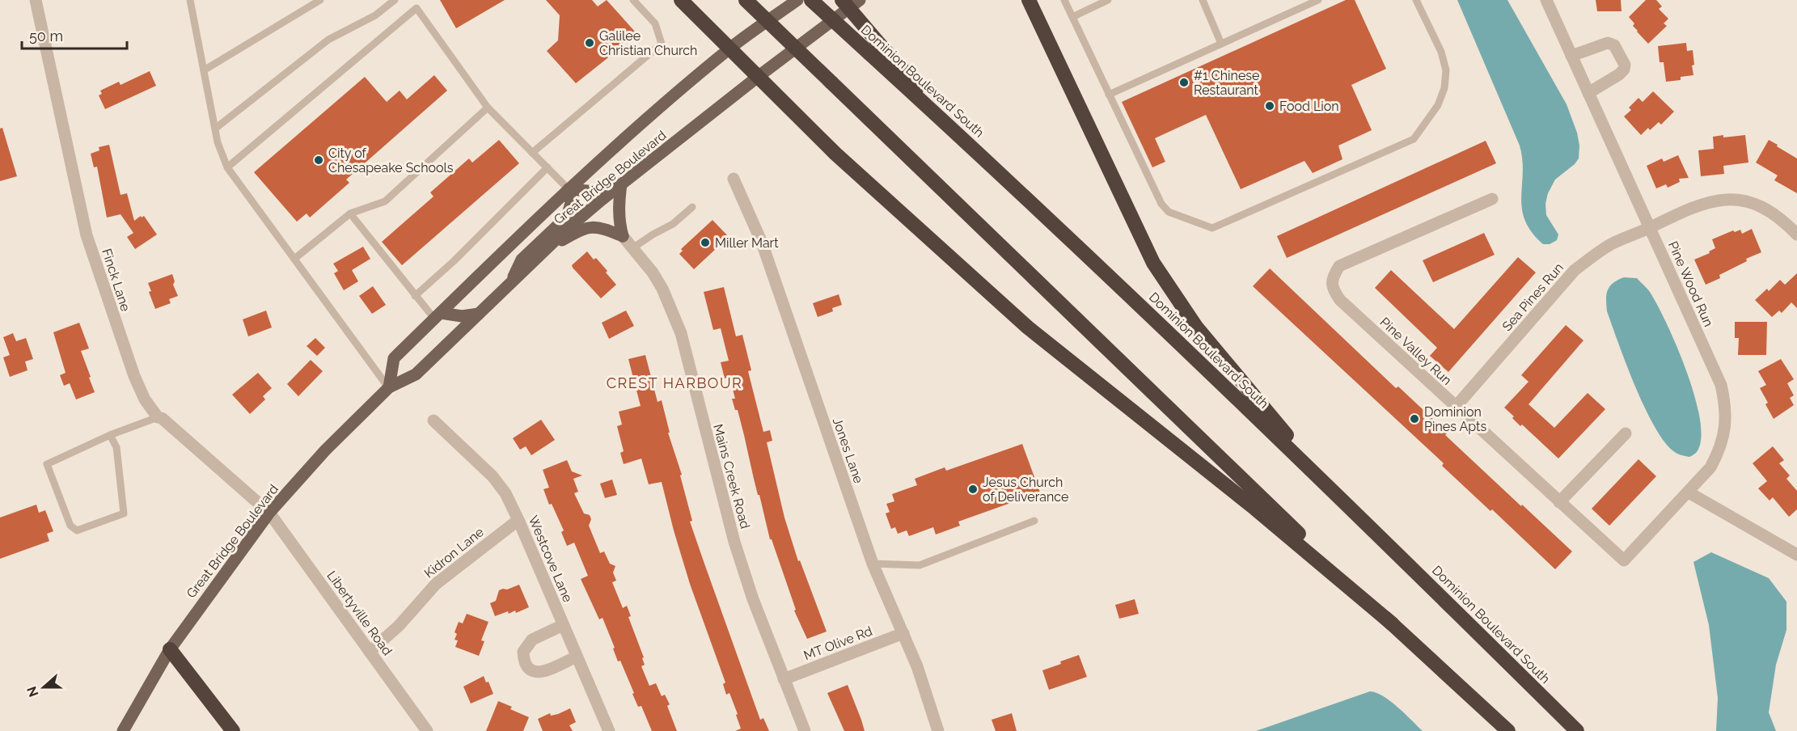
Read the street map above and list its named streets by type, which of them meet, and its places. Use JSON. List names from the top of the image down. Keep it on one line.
{"streets":{"highway":["Dominion Boulevard South"],"main road":["Great Bridge Boulevard"],"street":["Finck Lane","Pine Wood Run","Sea Pines Run","Pine Valley Run","Jones Lane","Mains Creek Road","Kidron Lane","Westcove Lane","Libertyville Road","MT Olive Rd"]},"crossings":[["Great Bridge Boulevard","Finck Lane"],["Great Bridge Boulevard","Libertyville Road"],["Finck Lane","Libertyville Road"],["Pine Wood Run","Sea Pines Run"],["Pine Wood Run","Pine Valley Run"],["Sea Pines Run","Pine Valley Run"],["Jones Lane","MT Olive Rd"],["Mains Creek Road","MT Olive Rd"],["Kidron Lane","Westcove Lane"],["Kidron Lane","Libertyville Road"]],"districts":["CREST HARBOUR"],"places":["Galilee Christian Church","#1 Chinese Restaurant","Food Lion","City of Chesapeake Schools","Miller Mart","Dominion Pines Apts","Jesus Church of Deliverance"],"scale_bar":"50 m","north":"left"}
